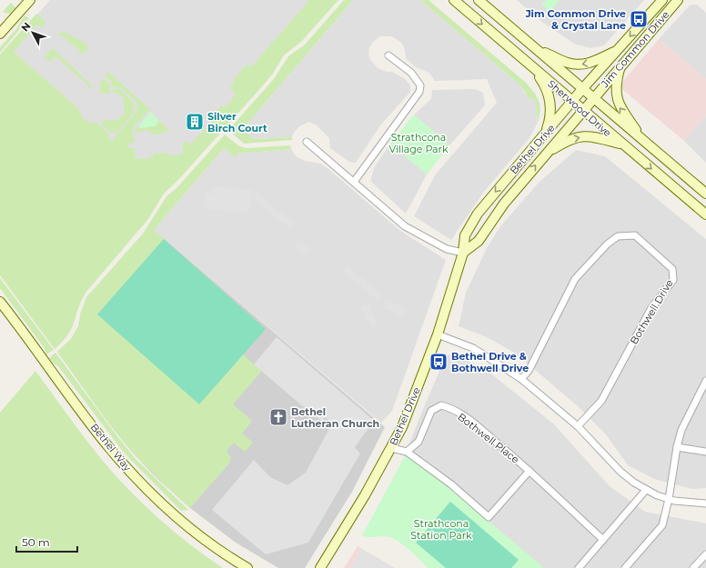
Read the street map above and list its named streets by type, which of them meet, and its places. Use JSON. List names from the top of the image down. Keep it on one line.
{"streets":{"street":["Jim Common Drive","Sherwood Drive","Bethel Drive","Bothwell Drive","Bothwell Place","Bethel Way"]},"crossings":[["Jim Common Drive","Sherwood Drive"],["Jim Common Drive","Bethel Drive"],["Sherwood Drive","Bethel Drive"],["Bethel Drive","Bothwell Place"]],"parks":["Strathcona Village Park","Strathcona Station Park"],"places":{"bus stop":["Jim Common Drive & Crystal Lane","Bethel Drive & Bothwell Drive"],"building":["Silver Birch Court"],"church":["Bethel Lutheran Church"]},"scale_bar":"50 m","north":"top left"}
